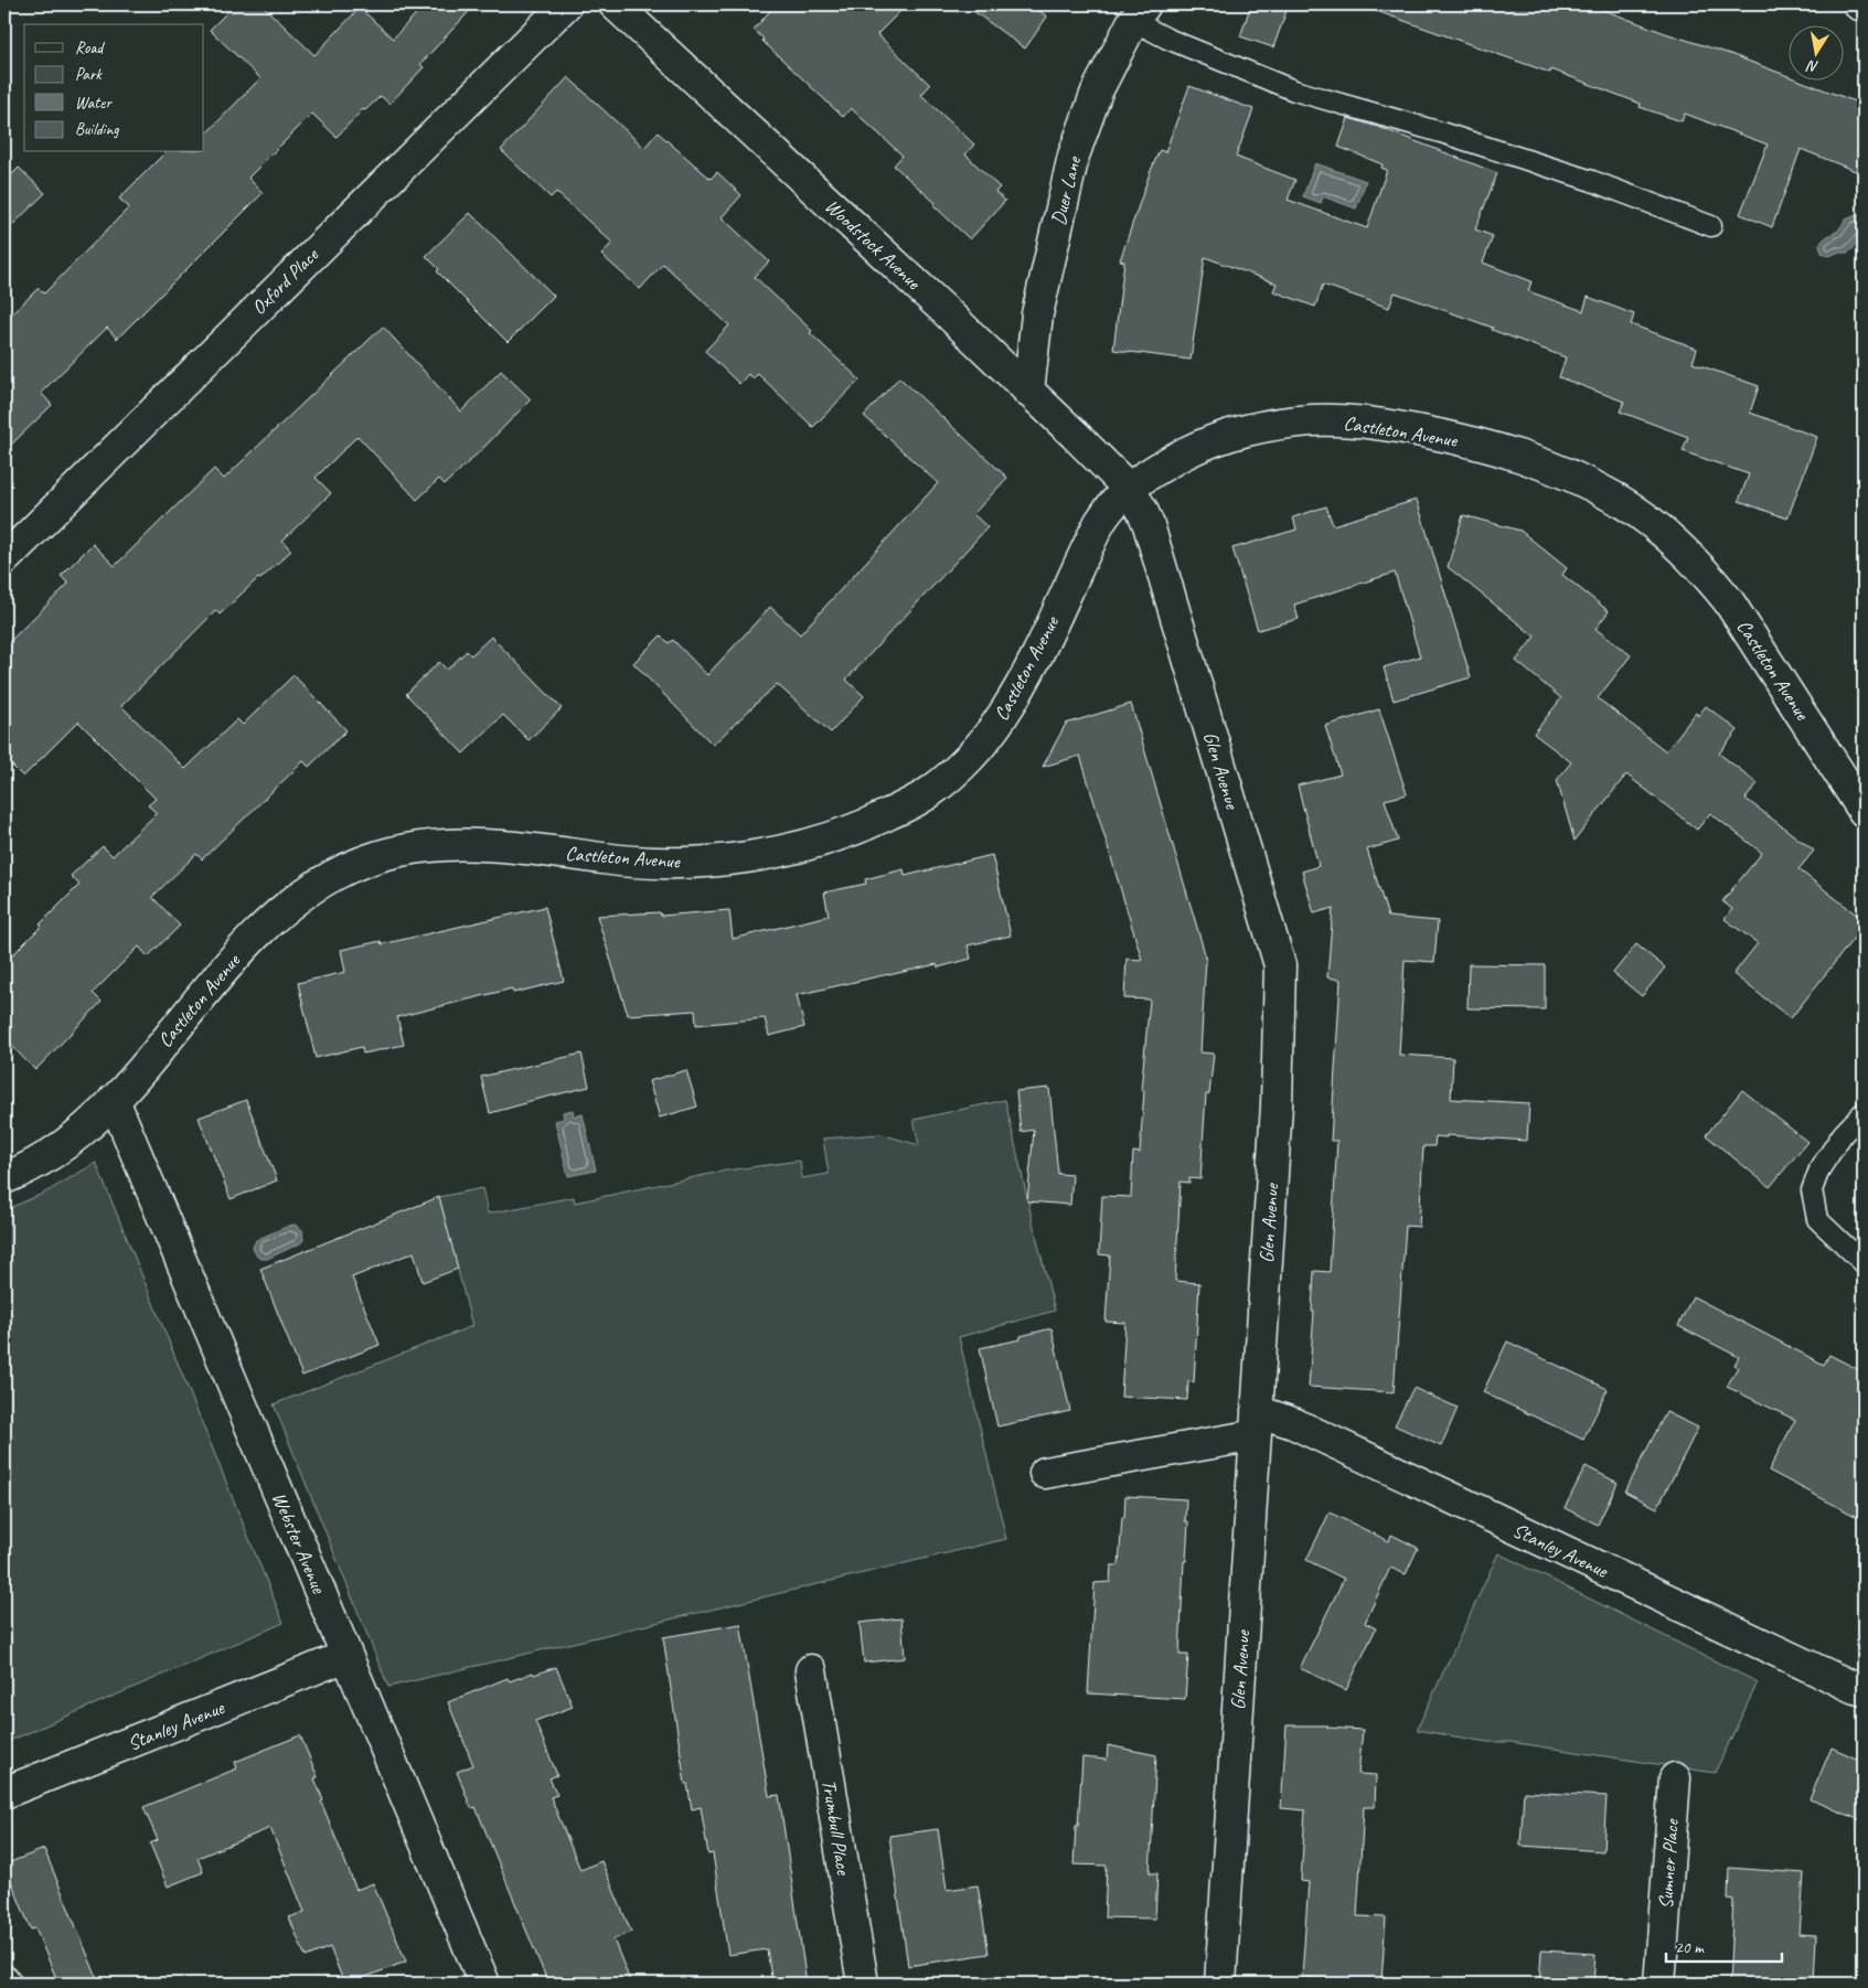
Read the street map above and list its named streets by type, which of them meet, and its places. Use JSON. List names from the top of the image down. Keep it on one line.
{"streets":{"street":["Duer Lane","Woodstock Avenue","Oxford Place","Castleton Avenue","Glen Avenue","Webster Avenue","Stanley Avenue","Trumbull Place","Sumner Place"]},"crossings":[["Duer Lane","Woodstock Avenue"],["Woodstock Avenue","Castleton Avenue"],["Woodstock Avenue","Glen Avenue"],["Castleton Avenue","Glen Avenue"],["Castleton Avenue","Webster Avenue"],["Glen Avenue","Stanley Avenue"],["Webster Avenue","Stanley Avenue"]],"legend":["Road","Park","Water","Building"],"scale_bar":"20 m","north":"bottom"}
